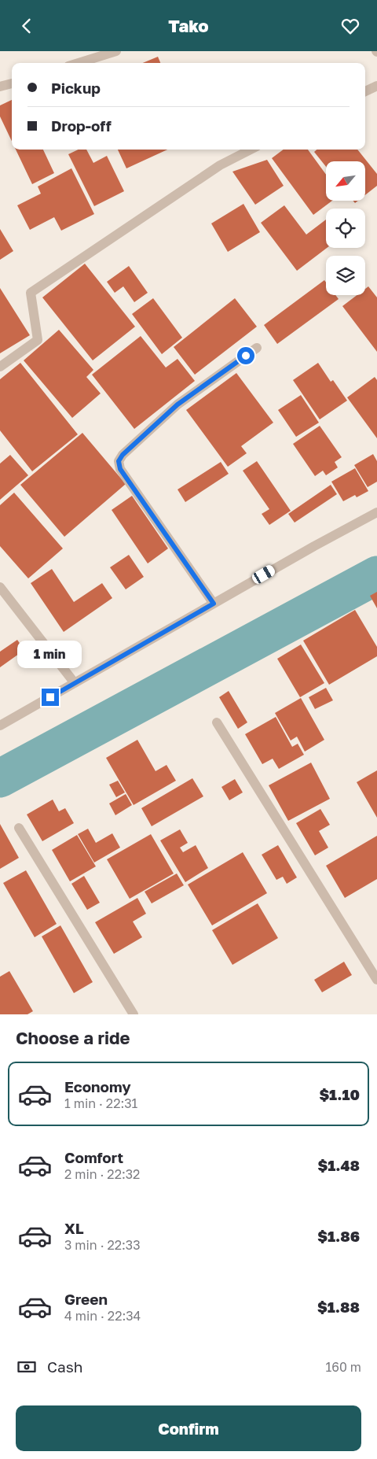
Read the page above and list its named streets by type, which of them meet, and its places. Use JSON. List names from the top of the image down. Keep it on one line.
{"north":"bottom left","page":{"header":"Tako","banner":["Pickup","Drop-off"],"bubble":"1 min","heading":"Choose a ride","list":[{"name":"Economy","note":"1 min · 22:31","value":"$1.10"},{"name":"Comfort","note":"2 min · 22:32","value":"$1.48"},{"name":"XL","note":"3 min · 22:33","value":"$1.86"},{"name":"Green","note":"4 min · 22:34","value":"$1.88"}],"pay":["Cash","160 m"],"buttons":"Confirm"}}
